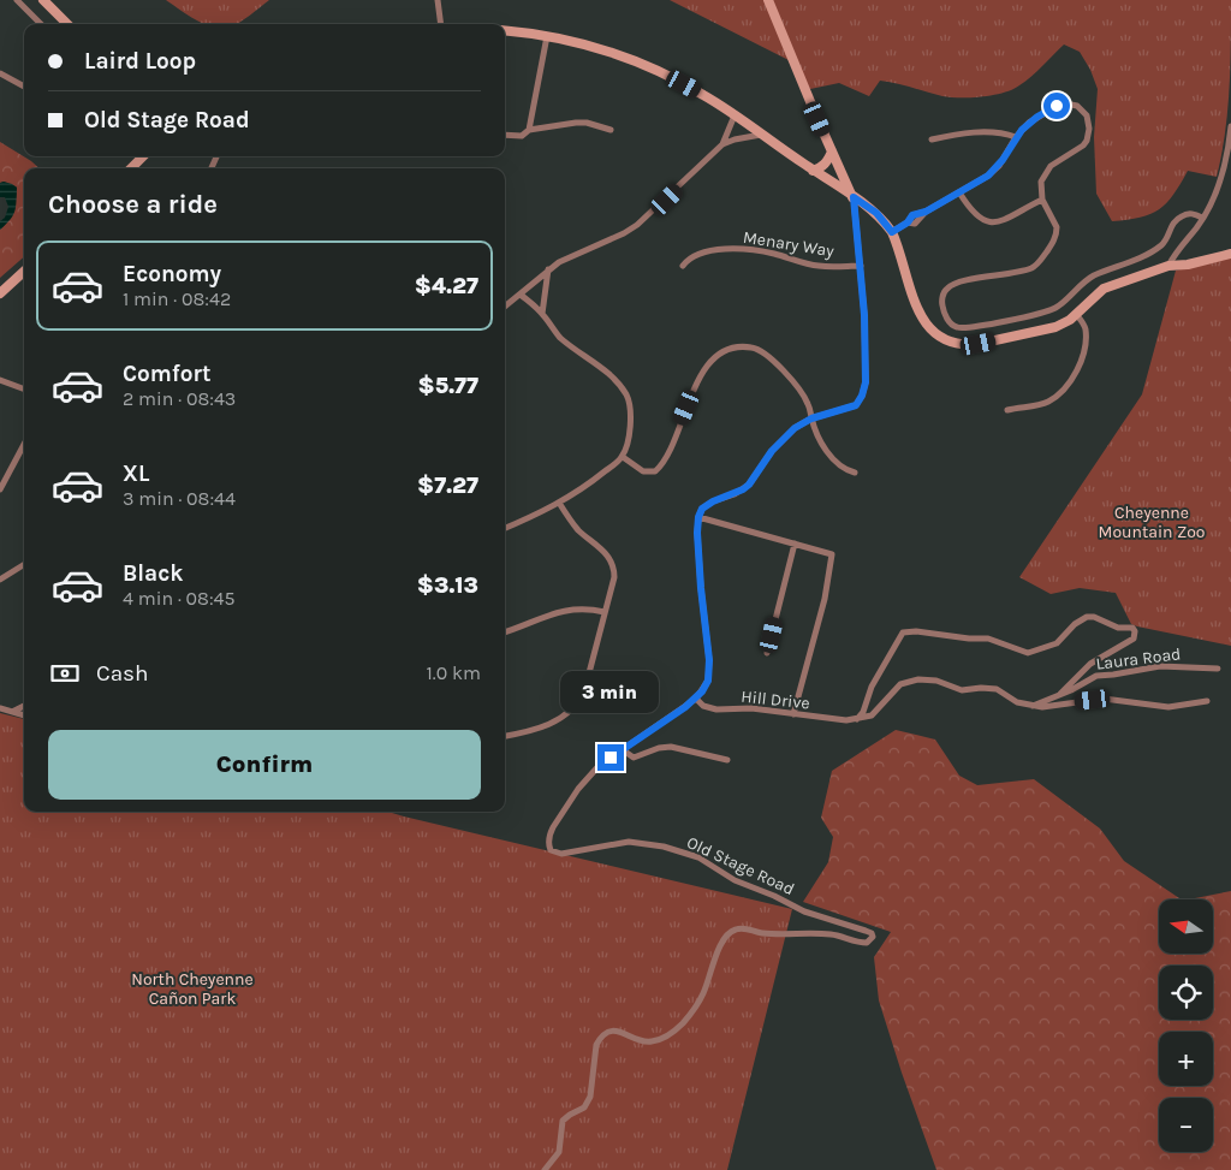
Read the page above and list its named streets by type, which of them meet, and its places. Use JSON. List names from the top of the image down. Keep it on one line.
{"streets":{"street":["Menary Way","Laura Road","Hill Drive","Old Stage Road"]},"crossings":[["Hill Drive","Old Stage Road"]],"parks":["Cheyenne Mountain Zoo","North Cheyenne Cañon Park"],"north":"left","page":{"banner":["Laird Loop","Old Stage Road"],"heading":"Choose a ride","list":[{"name":"Economy","note":"1 min · 08:42","value":"$4.27"},{"name":"Comfort","note":"2 min · 08:43","value":"$5.77"},{"name":"XL","note":"3 min · 08:44","value":"$7.27"},{"name":"Black","note":"4 min · 08:45","value":"$3.13"}],"pay":["Cash","1.0 km"],"bubble":"3 min","buttons":"Confirm","map_buttons":["+","−"]}}
